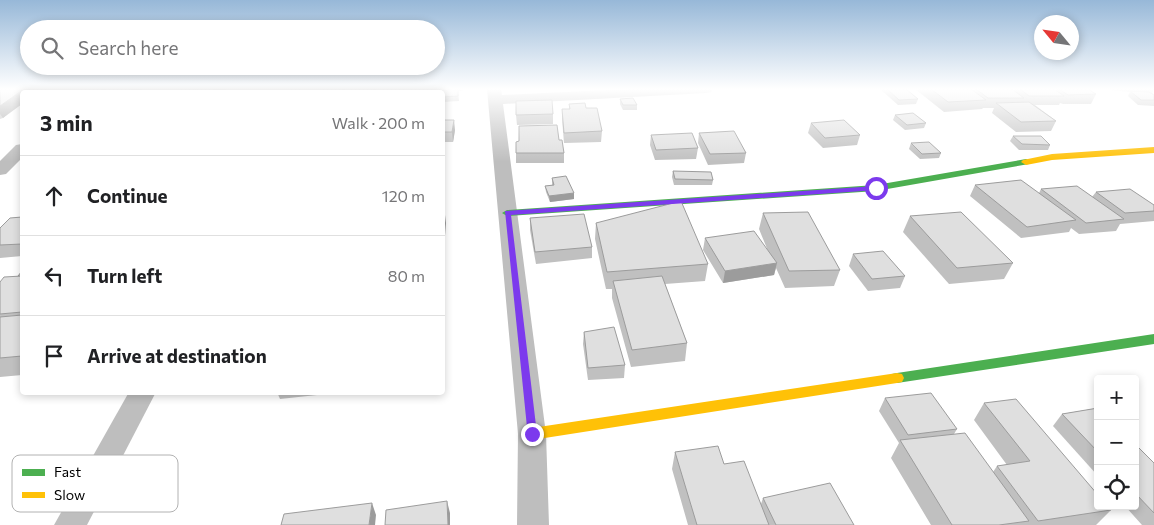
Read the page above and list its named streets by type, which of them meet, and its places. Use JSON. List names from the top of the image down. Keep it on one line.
{"legend":["Fast","Slow"],"north":"top left","page":{"search":"Search here","heading":["3 min","Walk · 200 m"],"list":[["Continue","120 m"],["Turn left","80 m"],"Arrive at destination"],"map_buttons":["+","−"]}}
